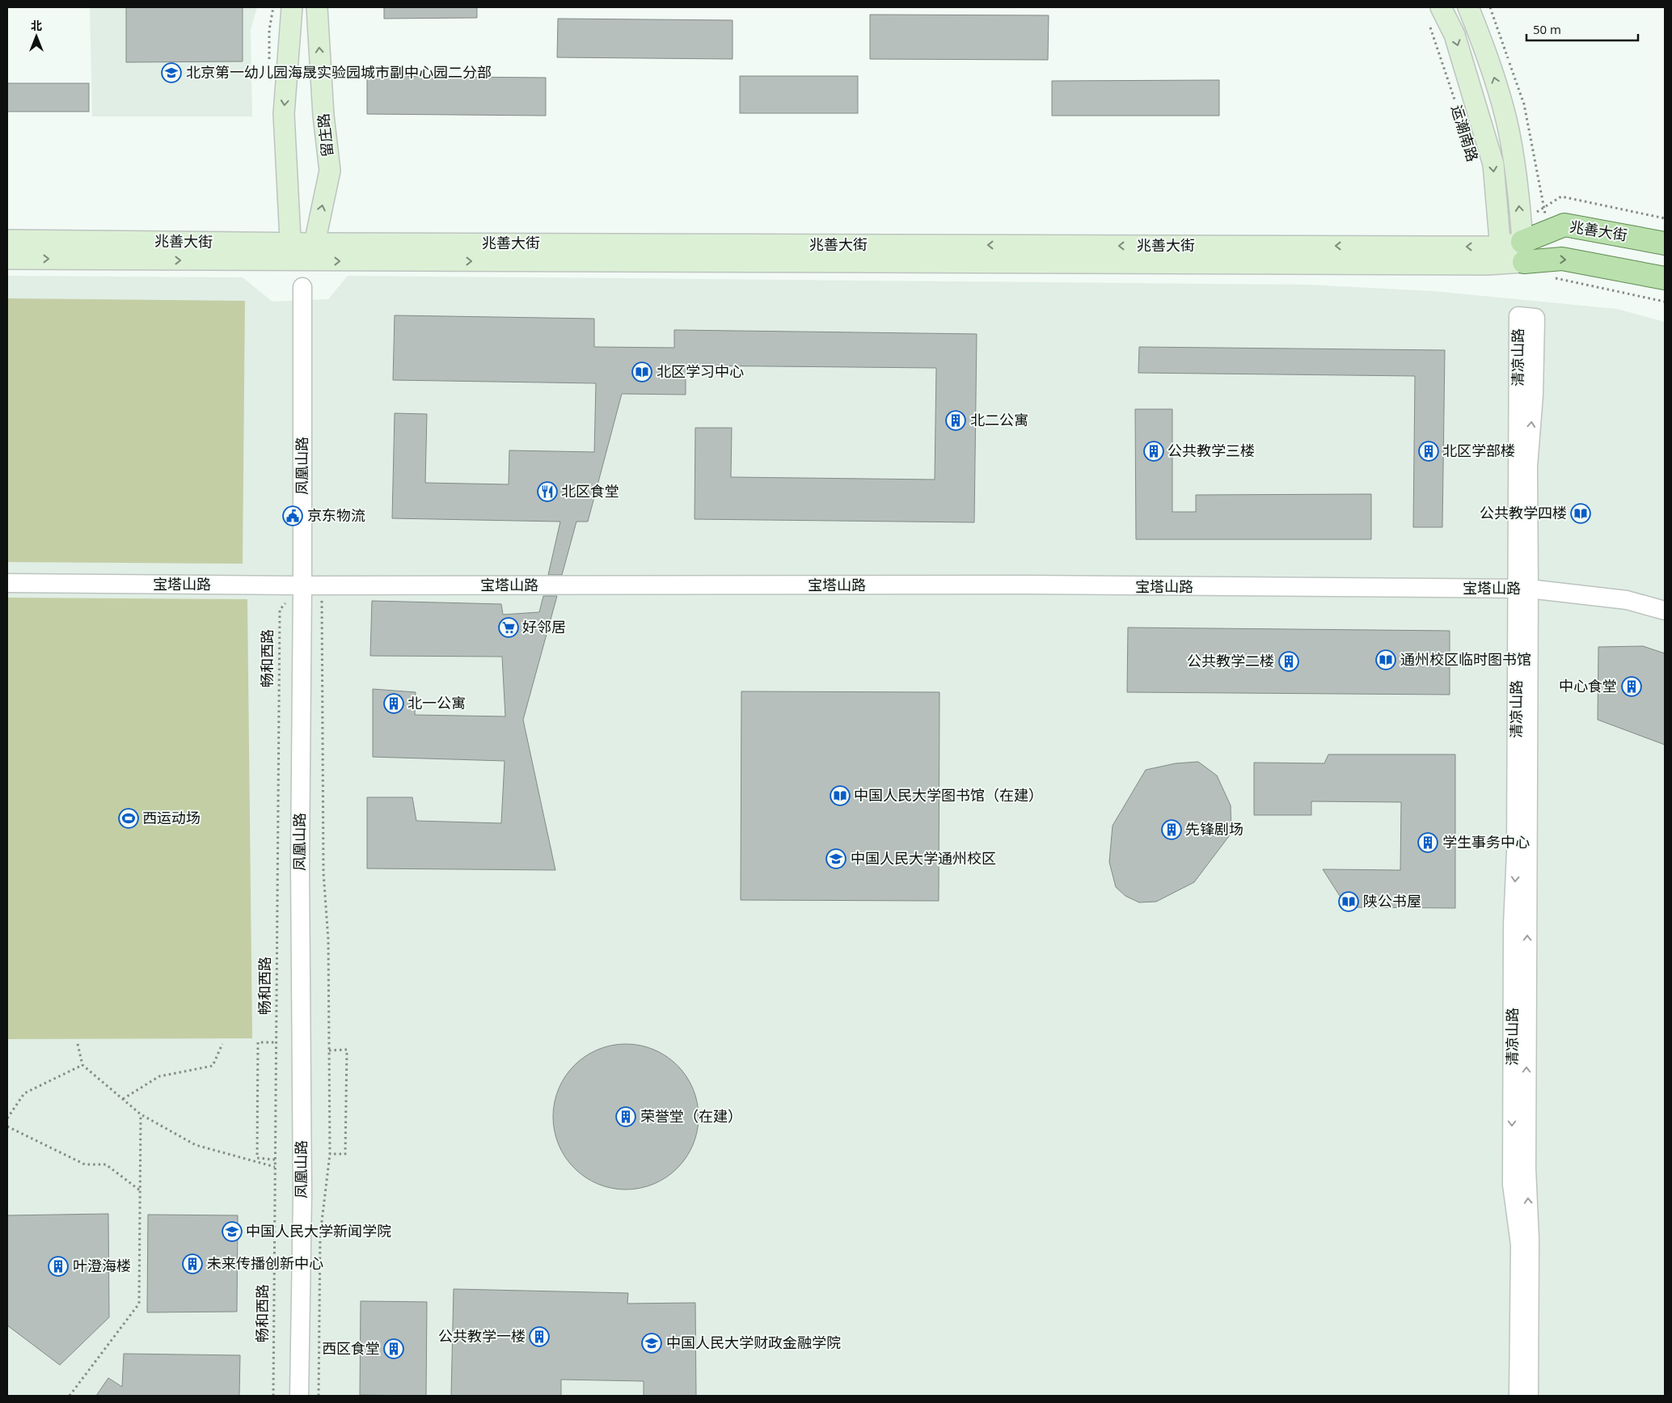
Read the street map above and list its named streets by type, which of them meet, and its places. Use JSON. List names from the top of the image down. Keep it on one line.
{"streets":{"main road":["运潮南路","留庄路","兆善大街"],"street":["清凉山路","凤凰山路","宝塔山路"],"path":["畅和西路"]},"crossings":[["运潮南路","兆善大街"],["留庄路","兆善大街"],["清凉山路","宝塔山路"],["凤凰山路","宝塔山路"],["凤凰山路","畅和西路"],["宝塔山路","畅和西路"]],"places":{"school or university":["北京第一幼儿园海晟实验园城市副中心园二分部","中国人民大学通州校区","中国人民大学新闻学院","中国人民大学财政金融学院"],"library":["北区学习中心","公共教学四楼","通州校区临时图书馆","中国人民大学图书馆（在建）","陕公书屋"],"building":["北二公寓","公共教学三楼","北区学部楼","公共教学二楼","中心食堂","北一公寓","先锋剧场","学生事务中心","荣誉堂（在建）","未来传播创新中心","叶澄海楼","公共教学一楼","西区食堂"],"restaurant":["北区食堂"],"public building":["京东物流"],"supermarket":["好邻居"],"sports":["西运动场"]},"scale_bar":"50 m","north":"top"}
